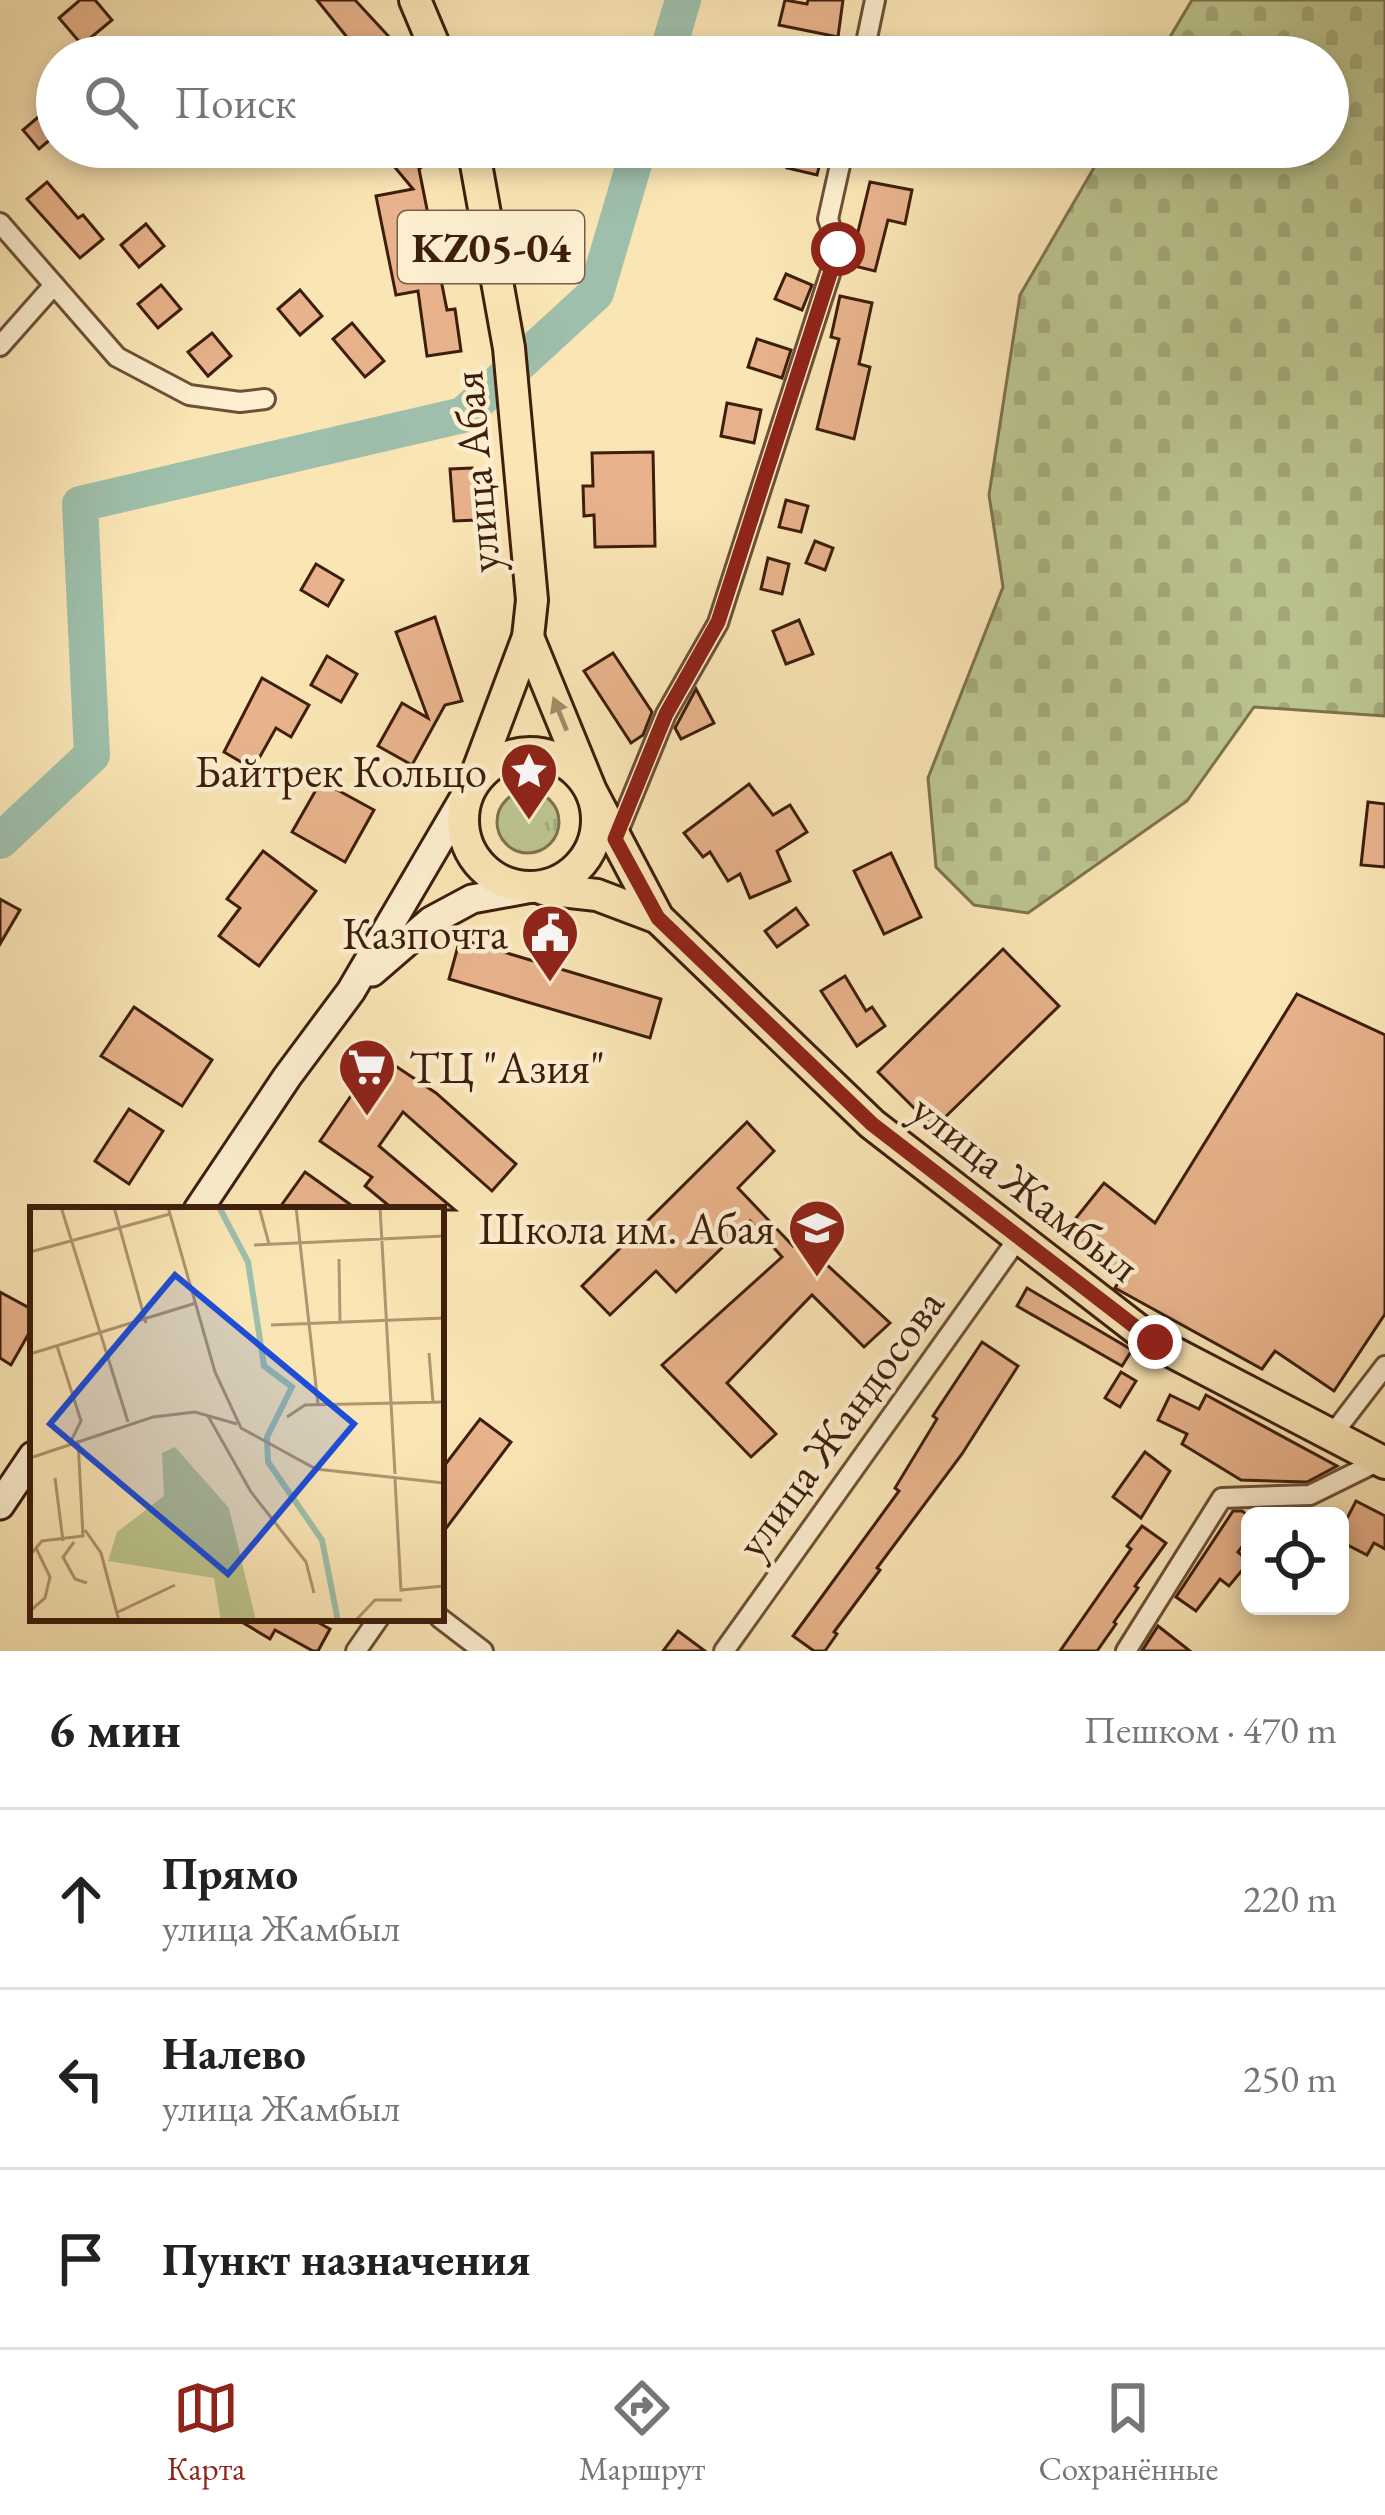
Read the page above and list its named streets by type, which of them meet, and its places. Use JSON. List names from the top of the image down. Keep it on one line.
{"streets":{"main road":["KZ05-04","улица Абая","улица Жамбыл"],"street":["улица Жандосова"]},"crossings":[["KZ05-04","улица Абая"],["KZ05-04","улица Жамбыл"],["улица Абая","улица Жамбыл"],["улица Жамбыл","улица Жандосова"]],"places":{"place":["Байтрек Кольцо"],"public building":["Казпочта"],"supermarket":["ТЦ \"Азия\""],"school or university":["Школа им. Абая"]},"page":{"search":"Поиск","heading":["6 мин","Пешком · 470 m"],"list":[["Прямо","улица Жамбыл","220 m"],["Налево","улица Жамбыл","250 m"],"Пункт назначения"],"nav":["Карта","Маршрут","Сохранённые"]}}
